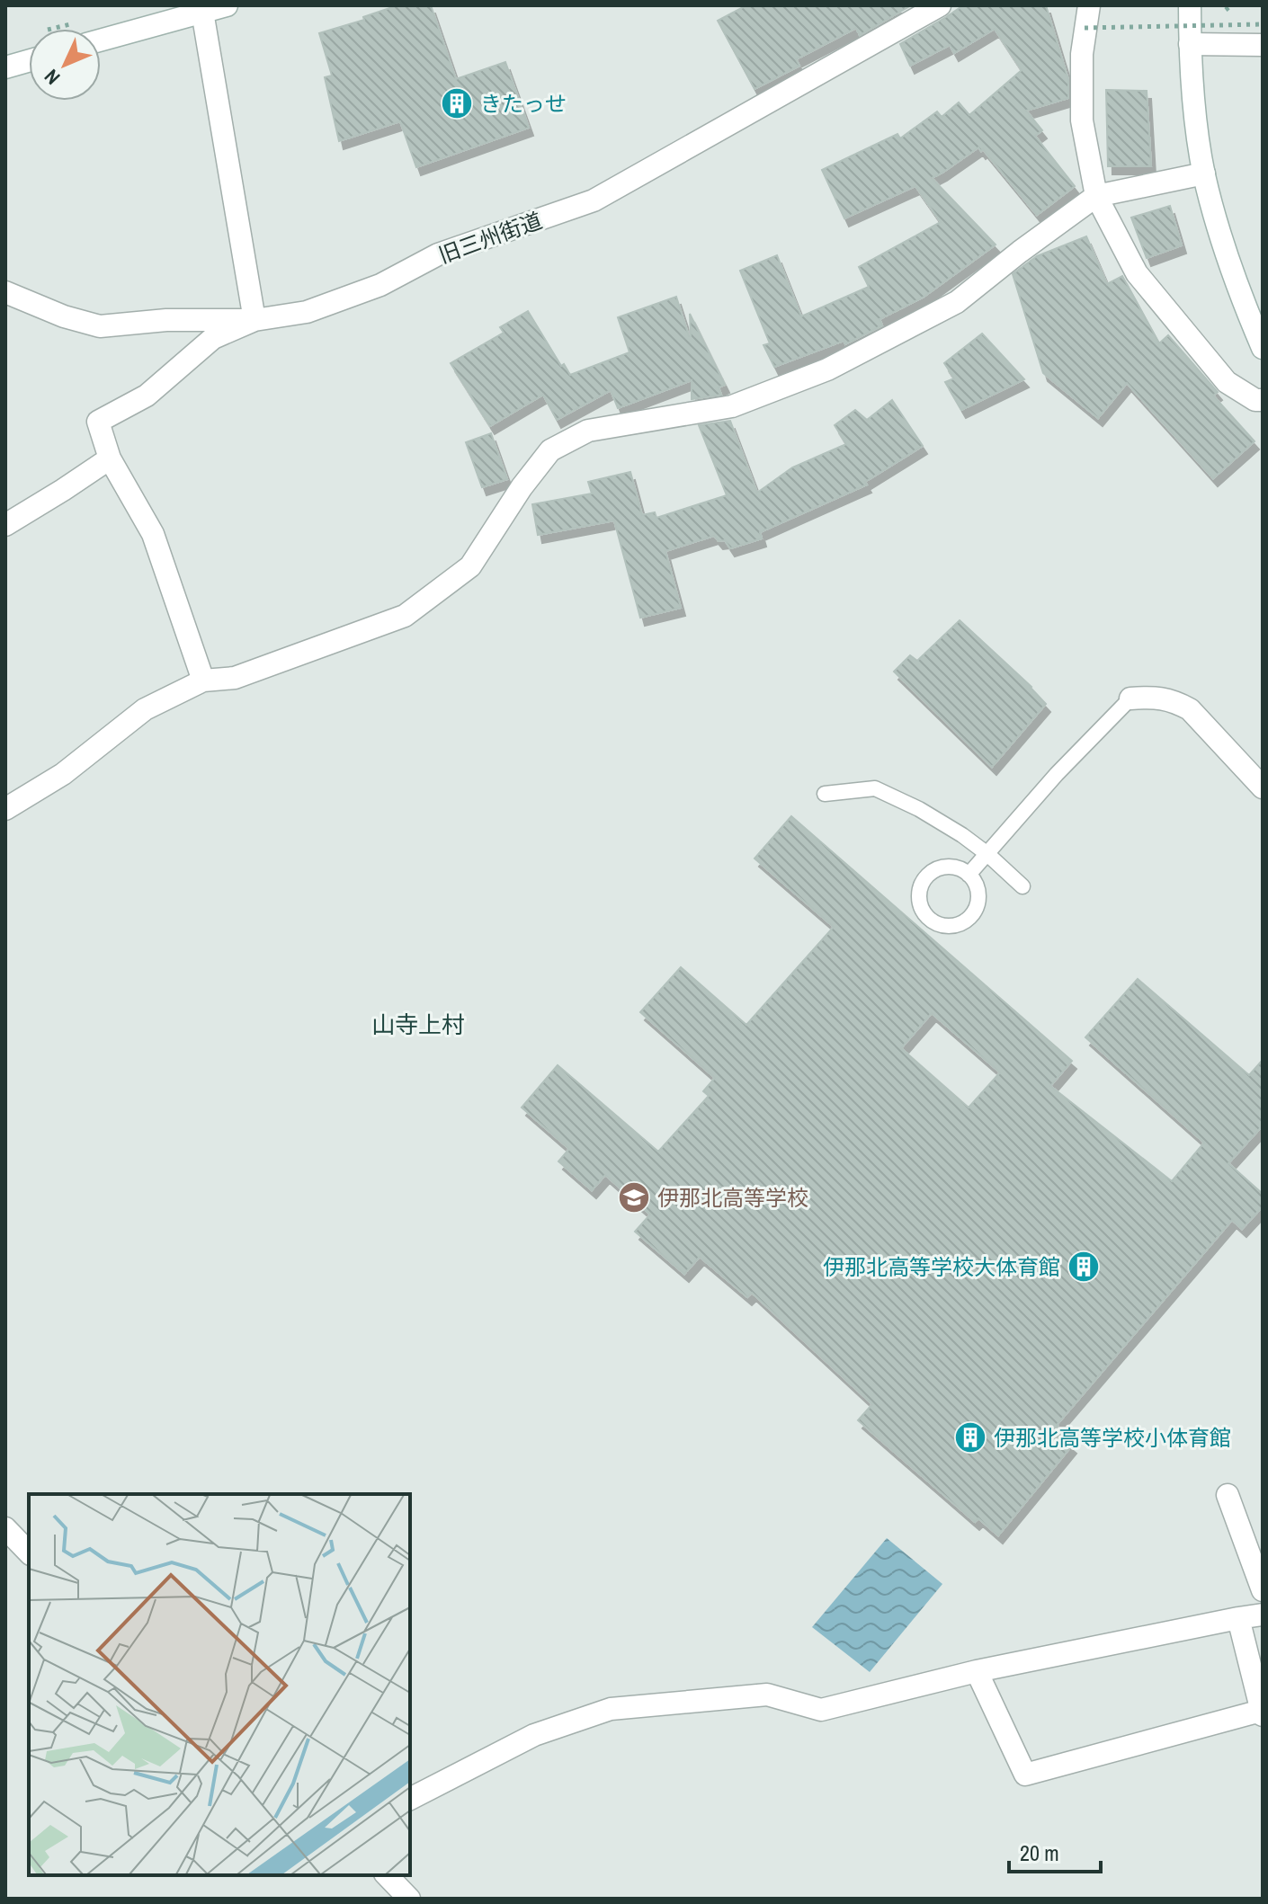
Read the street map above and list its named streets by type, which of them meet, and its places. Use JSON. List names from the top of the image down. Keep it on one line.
{"streets":{"street":["旧三州街道"]},"districts":["山寺上村"],"places":{"building":["きたっせ","伊那北高等学校大体育館","伊那北高等学校小体育館"],"school or university":["伊那北高等学校"]},"scale_bar":"20 m","north":"bottom left"}
